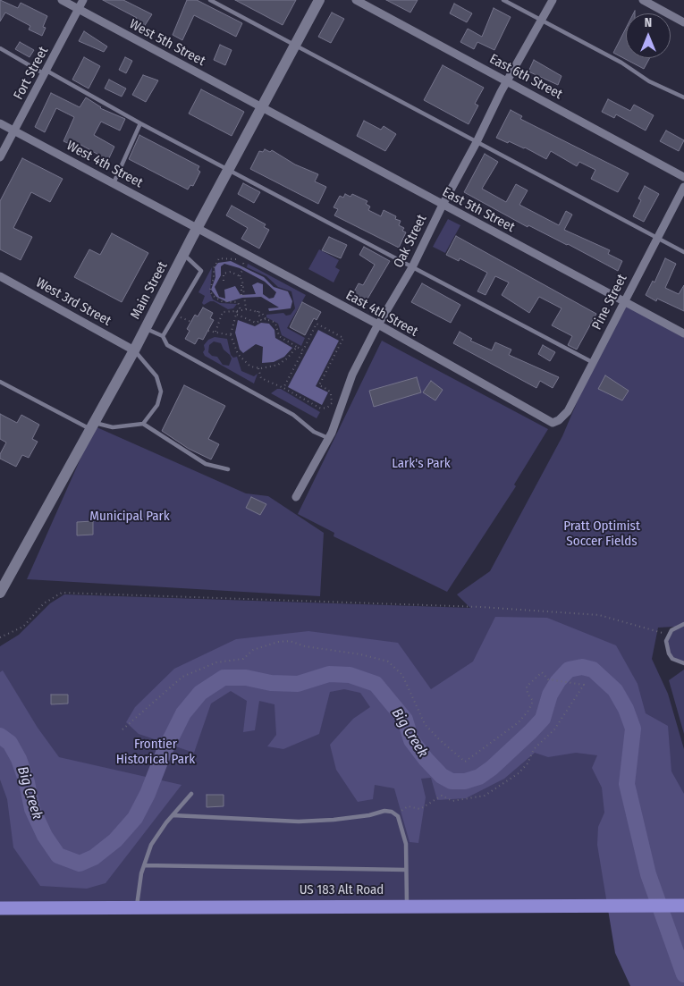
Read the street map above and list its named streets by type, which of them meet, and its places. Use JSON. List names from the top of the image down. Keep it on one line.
{"streets":{"highway":["US 183 Alt Road"],"street":["West 5th Street","Fort Street","East 6th Street","West 4th Street","East 5th Street","Oak Street","Main Street","West 3rd Street","Pine Street","East 4th Street"]},"crossings":[["West 5th Street","Fort Street"],["West 5th Street","East 5th Street"],["West 5th Street","Main Street"],["Fort Street","West 4th Street"],["East 6th Street","Oak Street"],["West 4th Street","Main Street"],["West 4th Street","East 4th Street"],["East 5th Street","Oak Street"],["East 5th Street","Main Street"],["East 5th Street","Pine Street"],["Oak Street","East 4th Street"],["Main Street","West 3rd Street"],["Main Street","East 4th Street"],["Pine Street","East 4th Street"]],"water":["Big Creek"],"parks":["Lark's Park","Municipal Park","Pratt Optimist Soccer Fields","Frontier Historical Park"],"north":"top"}
